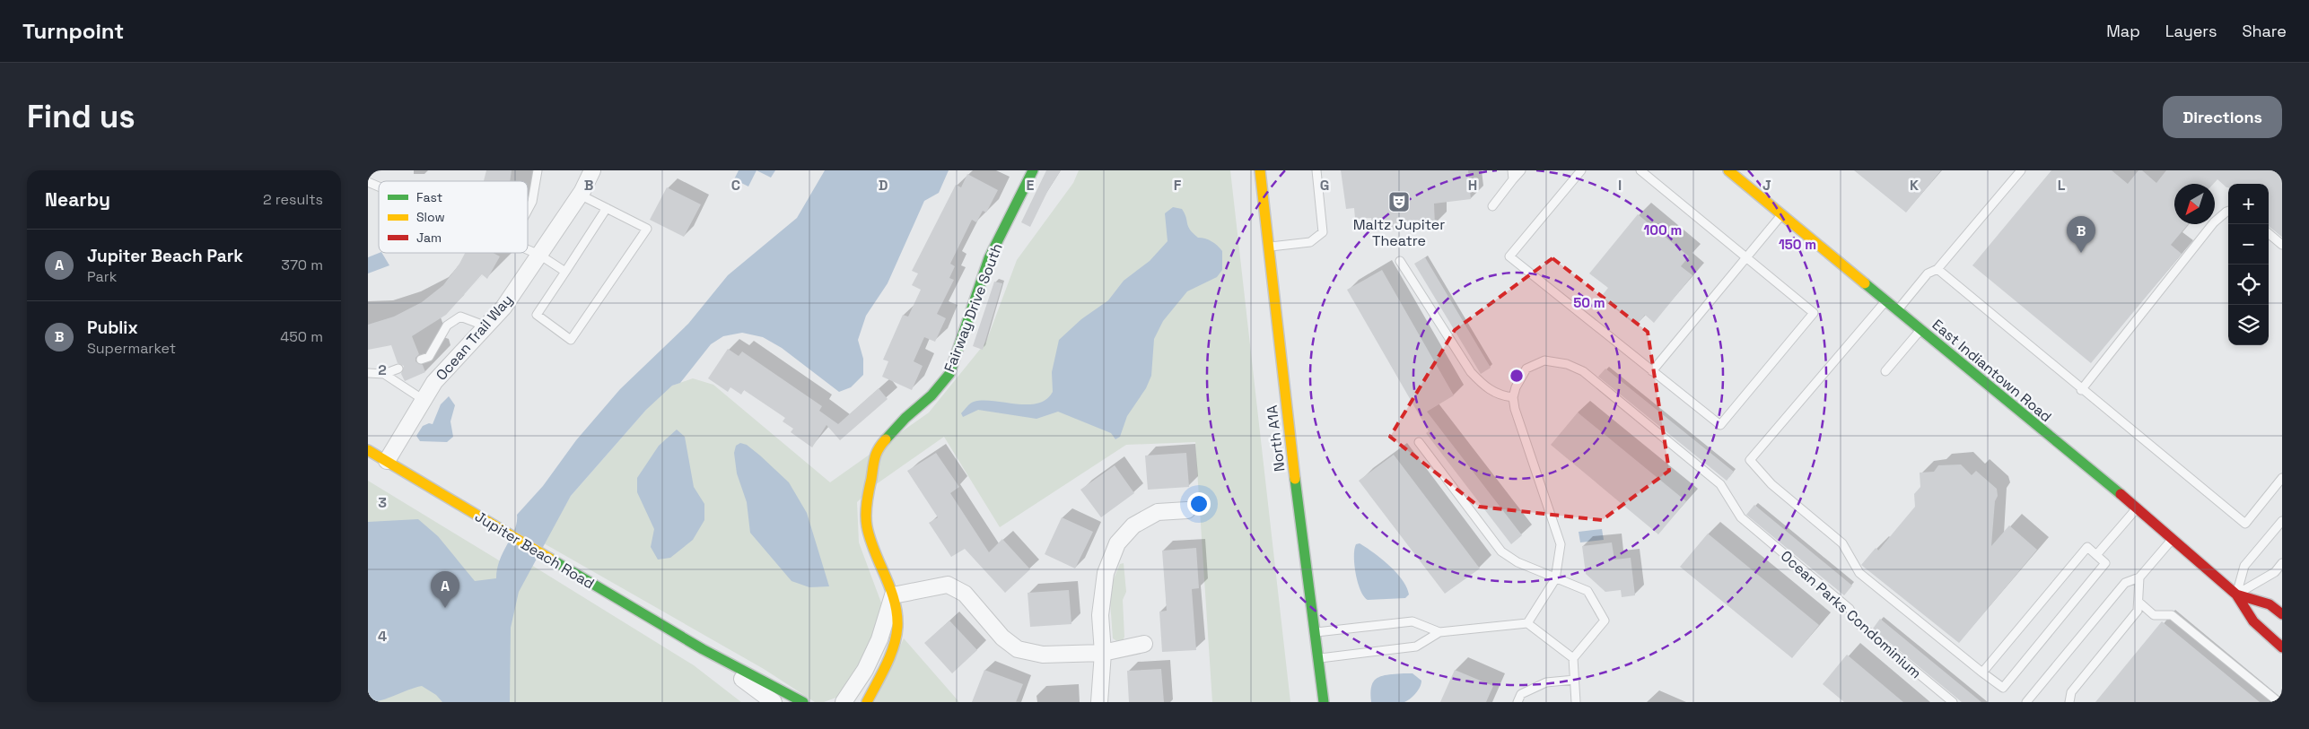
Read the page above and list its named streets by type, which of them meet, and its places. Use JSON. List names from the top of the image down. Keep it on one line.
{"streets":{"street":["Fairway Drive South","Ocean Trail Way","East Indiantown Road","North A1A","Jupiter Beach Road"],"lane":["Ocean Parks Condominium"]},"crossings":[["Ocean Trail Way","Jupiter Beach Road"]],"places":{"theatre":["Maltz Jupiter Theatre"]},"legend":["Fast","Slow","Jam"],"north":"bottom left","page":{"header":"Turnpoint","nav":["Map","Layers","Share"],"buttons":"Directions","title":"Find us","heading":["Nearby","2 results"],"map_buttons":["+","−"],"pins":["B","A"],"list":[{"mark":"A","name":"Jupiter Beach Park","note":"Park","value":"370 m"},{"mark":"B","name":"Publix","note":"Supermarket","value":"450 m"}]},"grid":{"columns":["B","C","D","E","F","G","H","I","J","K","L"],"rows":["2","3","4"]},"rings":["100 m","150 m","50 m"]}
